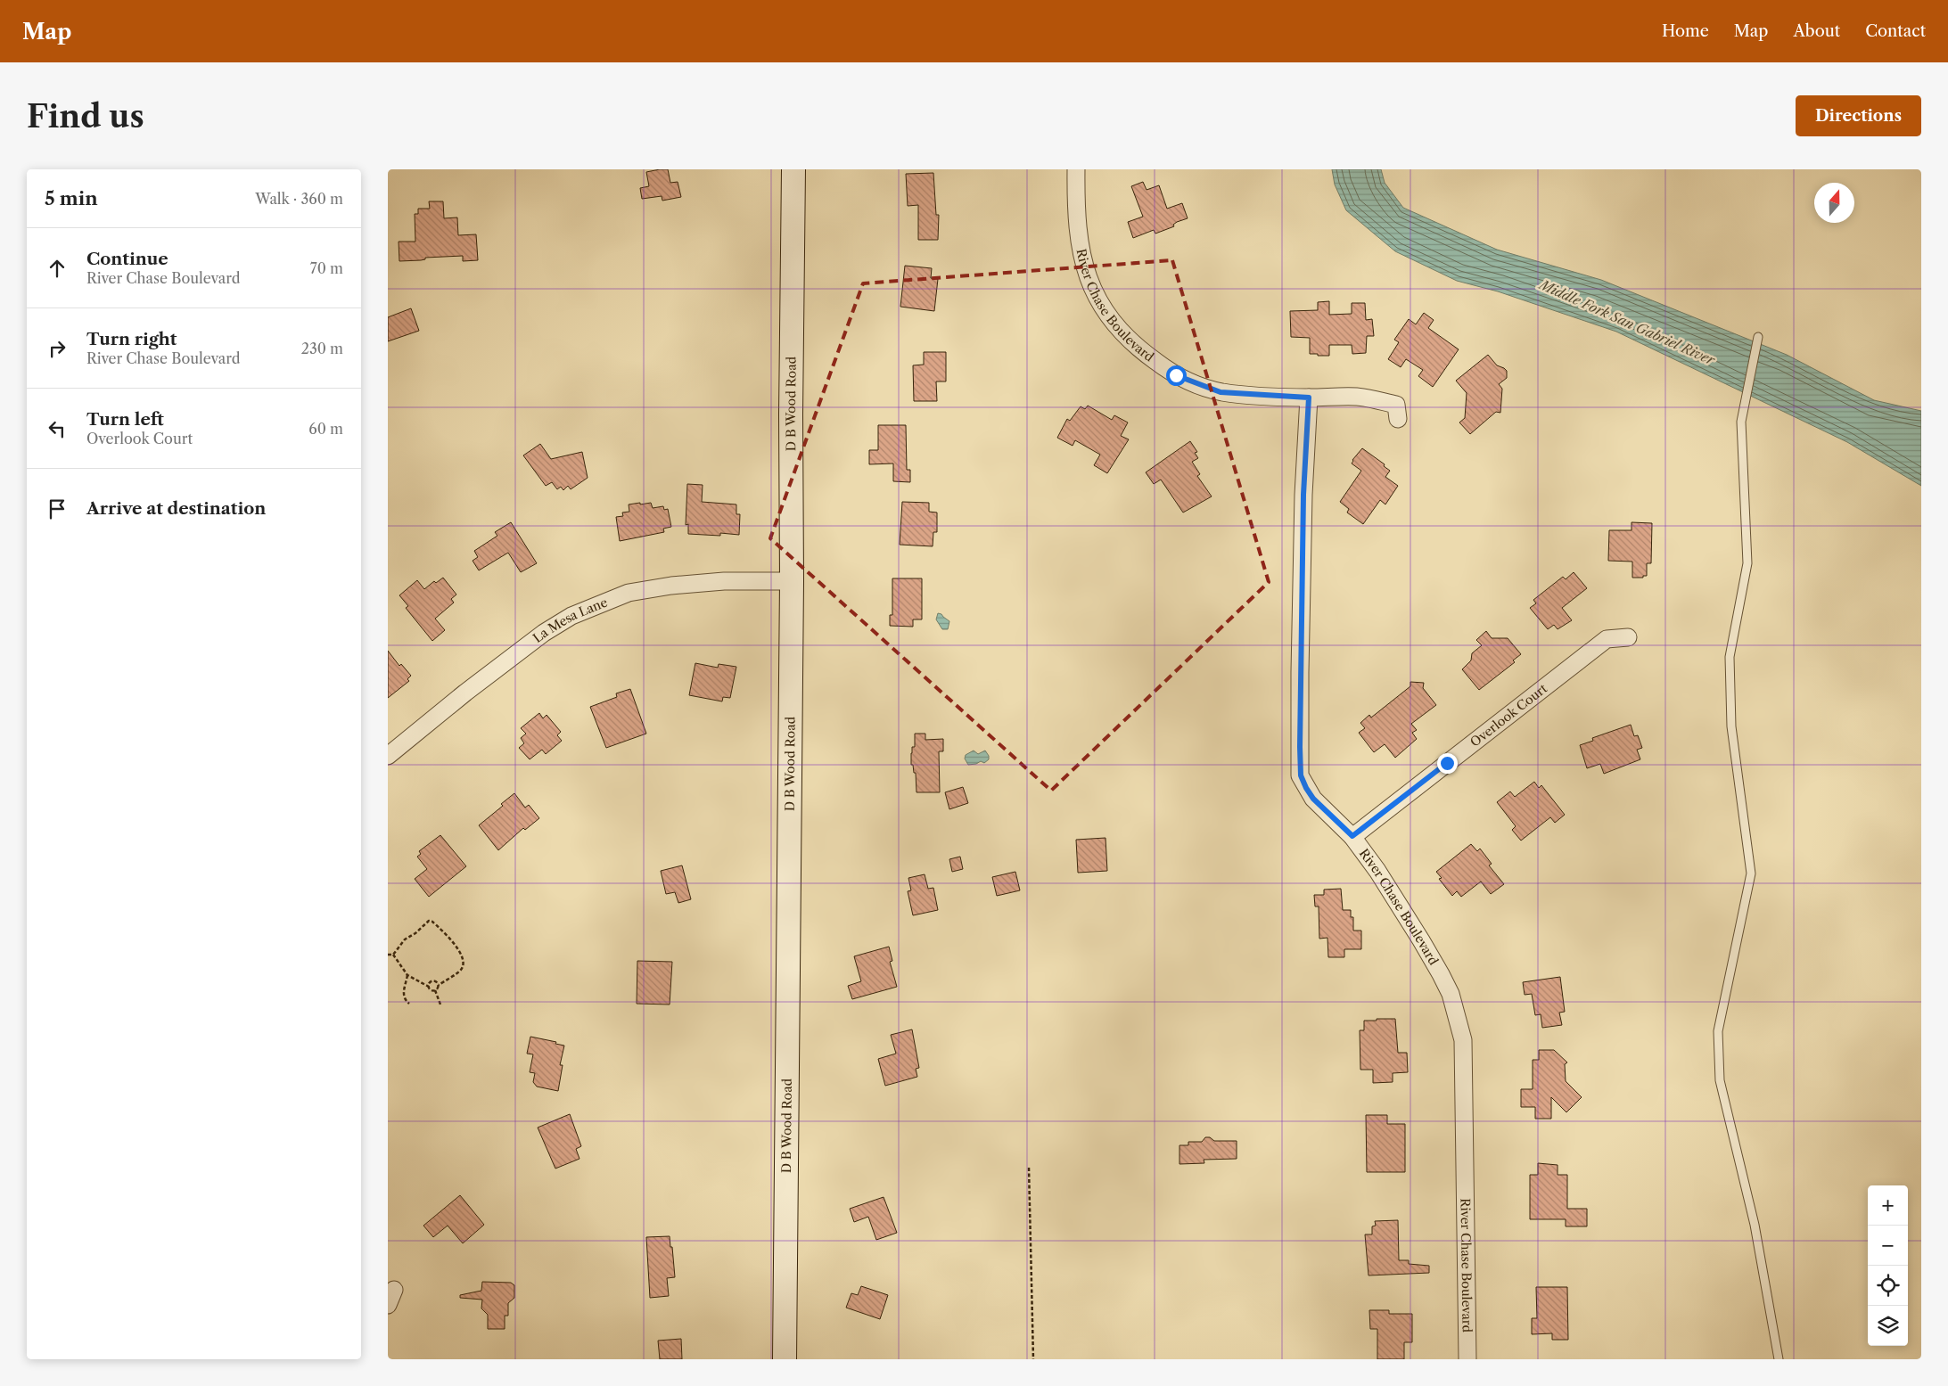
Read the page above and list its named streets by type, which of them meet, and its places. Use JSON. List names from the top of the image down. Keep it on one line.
{"streets":{"main road":["D B Wood Road"],"street":["River Chase Boulevard","La Mesa Lane","Overlook Court"]},"crossings":[["River Chase Boulevard","Overlook Court"],["D B Wood Road","La Mesa Lane"]],"water":["Middle Fork San Gabriel River"],"north":"top","page":{"header":"Map","nav":["Home","Map","About","Contact"],"buttons":"Directions","title":"Find us","heading":["5 min","Walk · 360 m"],"list":[["Continue","River Chase Boulevard","70 m"],["Turn right","River Chase Boulevard","230 m"],["Turn left","Overlook Court","60 m"],"Arrive at destination"],"map_buttons":["+","−"]}}
